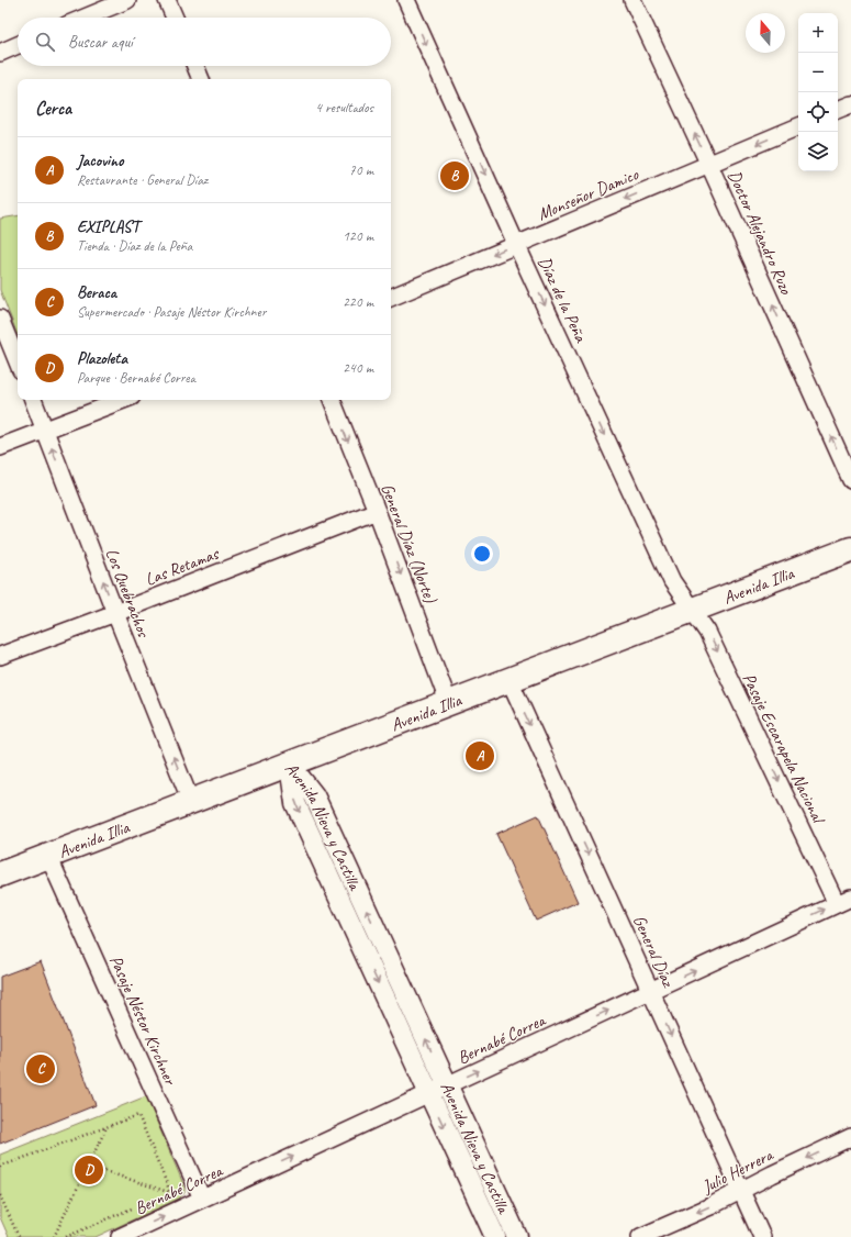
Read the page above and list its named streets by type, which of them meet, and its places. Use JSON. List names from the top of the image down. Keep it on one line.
{"streets":{"main road":["Avenida Illia"],"street":["Monseñor Damico","Doctor Alejandro Ruzo","Díaz de la Peña","General Díaz (Norte)","Las Retamas","Los Quebrachos","Pasaje Escarapela Nacional","Avenida Nieva y Castilla","General Díaz","Pasaje Néstor Kirchner","Bernabé Correa","Julio Herrera"]},"crossings":[["Monseñor Damico","Doctor Alejandro Ruzo"],["Monseñor Damico","Díaz de la Peña"],["Díaz de la Peña","Avenida Illia"],["Díaz de la Peña","Pasaje Escarapela Nacional"],["General Díaz (Norte)","Las Retamas"],["General Díaz (Norte)","Avenida Illia"],["Las Retamas","Los Quebrachos"],["Avenida Illia","Los Quebrachos"],["Avenida Illia","Pasaje Escarapela Nacional"],["Avenida Illia","Avenida Nieva y Castilla"],["Avenida Illia","General Díaz"],["Avenida Illia","Pasaje Néstor Kirchner"],["Pasaje Escarapela Nacional","Bernabé Correa"],["Avenida Nieva y Castilla","Bernabé Correa"],["General Díaz","Bernabé Correa"],["General Díaz","Julio Herrera"],["Pasaje Néstor Kirchner","Bernabé Correa"]],"one_way":["Monseñor Damico","Doctor Alejandro Ruzo","Díaz de la Peña","General Díaz (Norte)","Los Quebrachos","Pasaje Escarapela Nacional","General Díaz","Bernabé Correa","Julio Herrera"],"north":"top","page":{"map_buttons":["+","−"],"search":"Buscar aquí","heading":["Cerca","4 resultados"],"list":[{"mark":"A","name":"Jacovino","note":"Restaurante · General Díaz","value":"70 m"},{"mark":"B","name":"EXIPLAST","note":"Tienda · Díaz de la Peña","value":"120 m"},{"mark":"C","name":"Beraca","note":"Supermercado · Pasaje Néstor Kirchner","value":"220 m"},{"mark":"D","name":"Plazoleta","note":"Parque · Bernabé Correa","value":"240 m"}],"pins":["B","A","C","D"]}}
